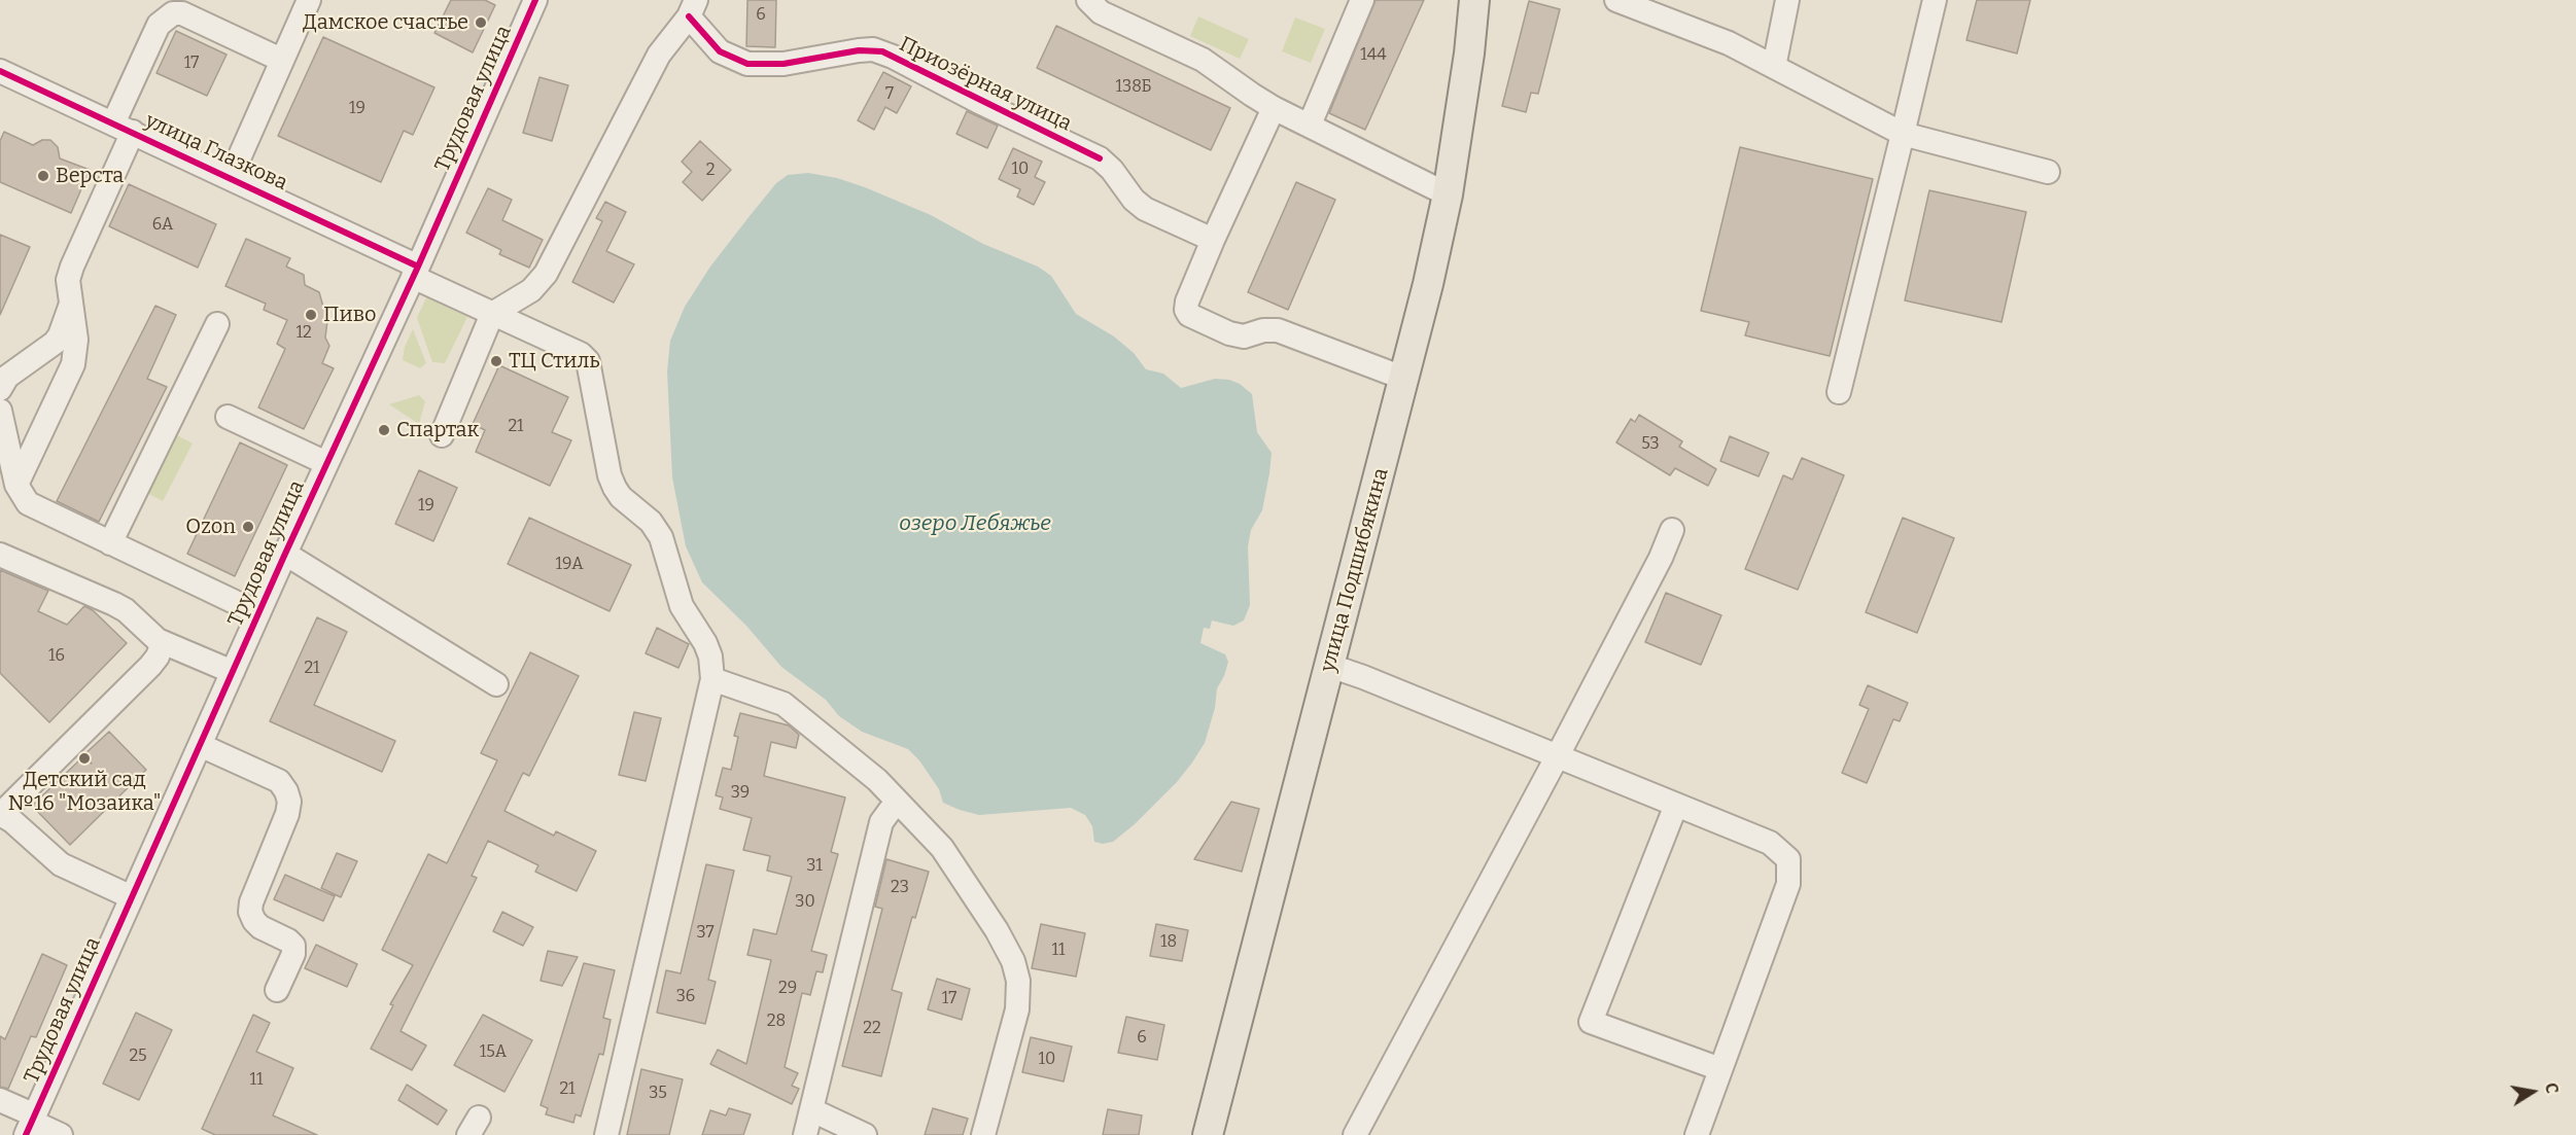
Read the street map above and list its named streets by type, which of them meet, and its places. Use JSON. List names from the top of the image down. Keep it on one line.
{"streets":{"main road":["улица Подшибякина"],"street":["Приозёрная улица","Трудовая улица","улица Глазкова"]},"crossings":[["Приозёрная улица","улица Глазкова"],["Трудовая улица","улица Глазкова"]],"water":["озеро Лебяжье"],"places":["Дамское счастье","Верста","Пиво","ТЦ Стиль","Спартак","Ozon","Детский сад №16 \"Мозаика\""],"house_numbers":["6","144","17","138Б","7","19","10","2","6А","12","21","53","19","19А","16","21","39","31","23","30","37","18","11","29","36","17","28","22","6","15А","25","10","11","21","35"],"north":"right"}
